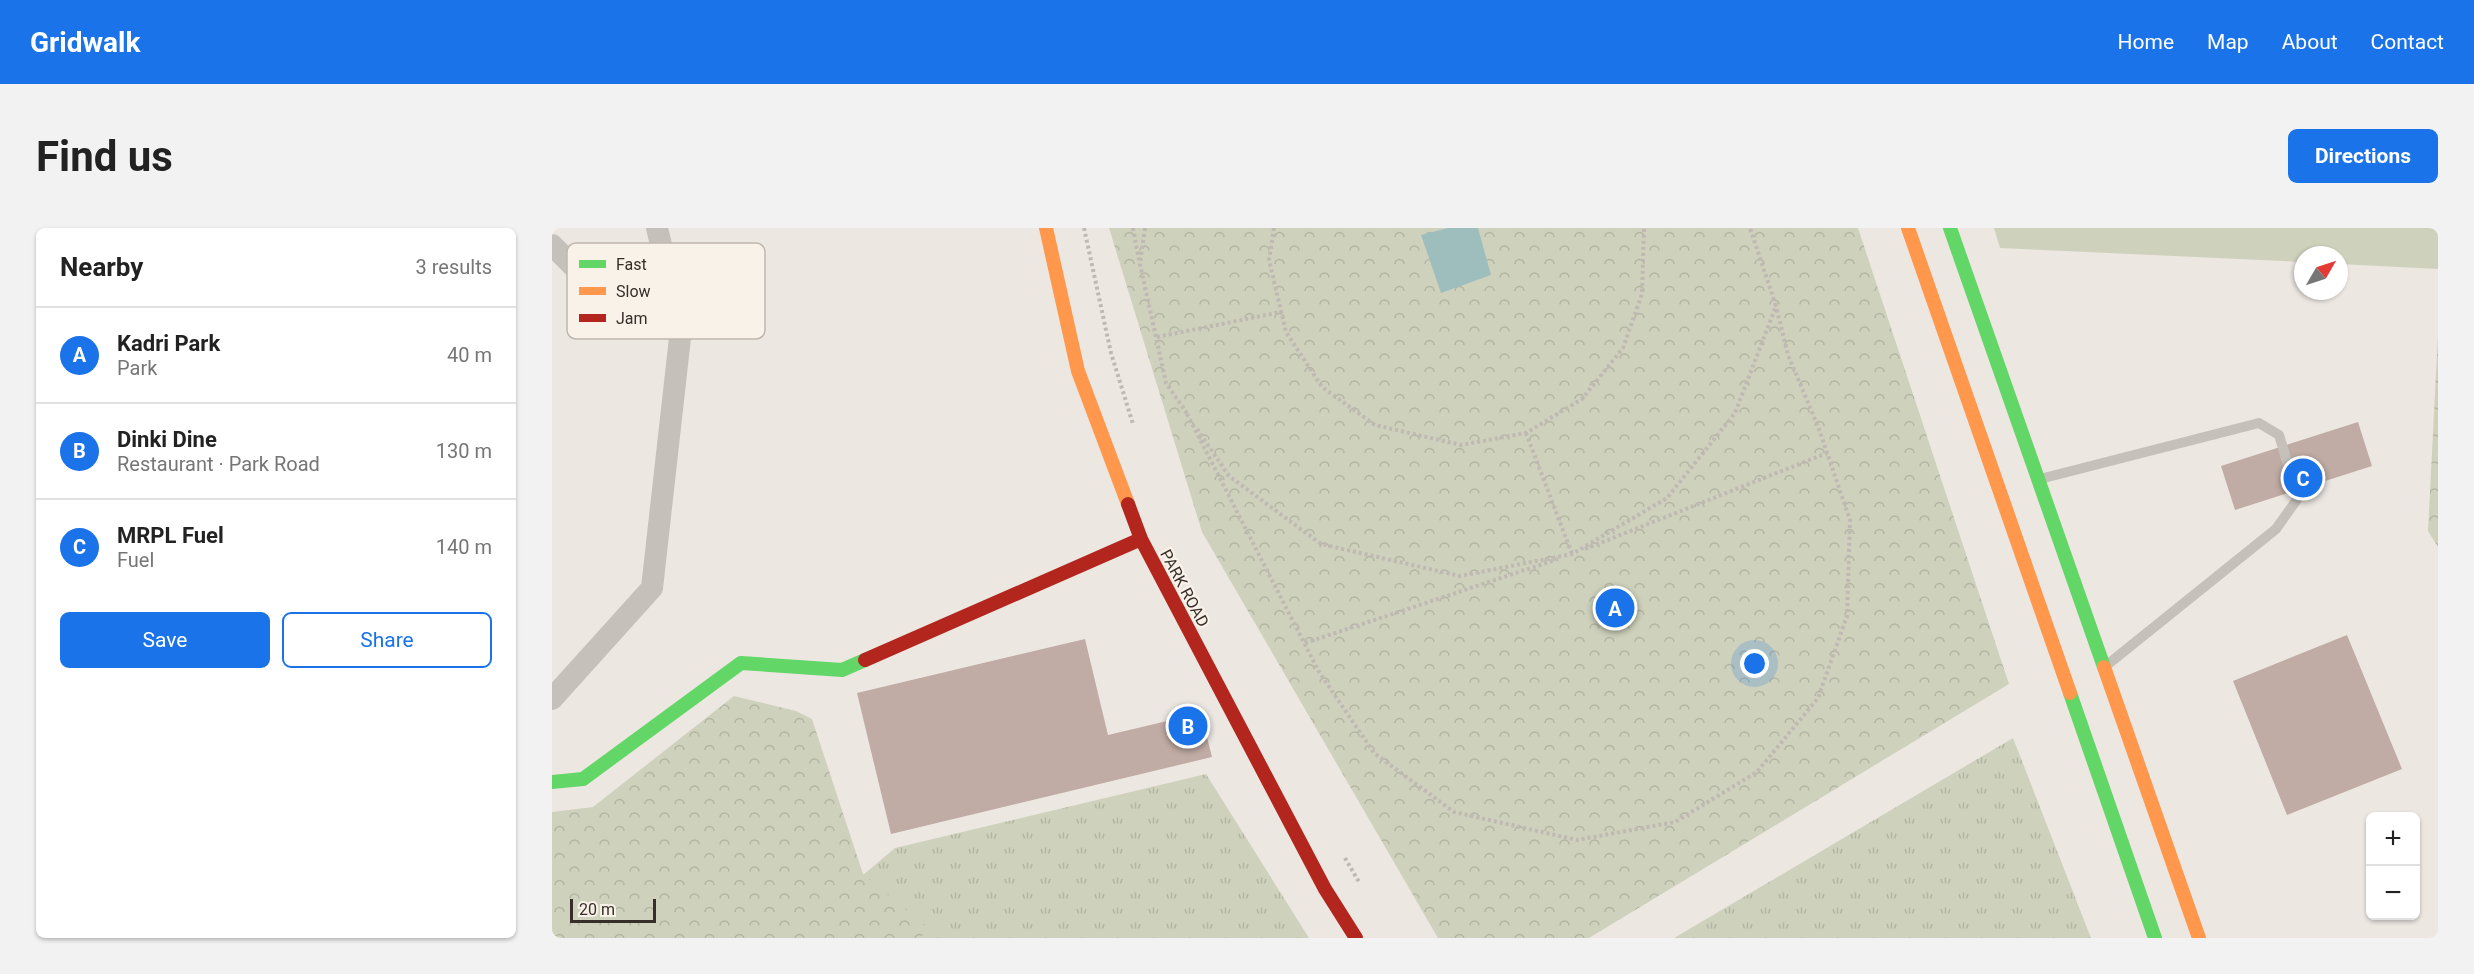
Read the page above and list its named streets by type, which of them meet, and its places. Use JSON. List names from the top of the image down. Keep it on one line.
{"streets":{"main road":["PARK ROAD"]},"legend":["Fast","Slow","Jam"],"scale_bar":"20 m","north":"top right","page":{"header":"Gridwalk","nav":["Home","Map","About","Contact"],"buttons":["Directions",["Save","Share"]],"title":"Find us","heading":["Nearby","3 results"],"list":[{"mark":"A","name":"Kadri Park","note":"Park","value":"40 m"},{"mark":"B","name":"Dinki Dine","note":"Restaurant · Park Road","value":"130 m"},{"mark":"C","name":"MRPL Fuel","note":"Fuel","value":"140 m"}],"pins":["C","A","B"],"map_buttons":["+","−"],"scale":"20 m"}}
